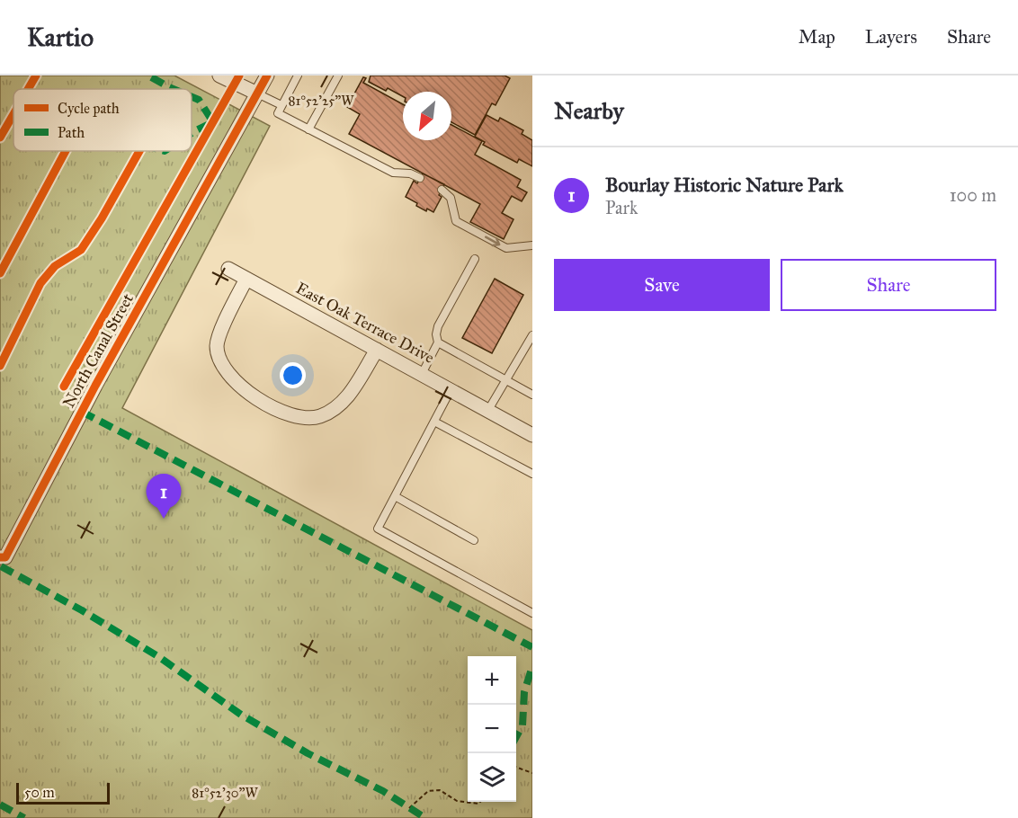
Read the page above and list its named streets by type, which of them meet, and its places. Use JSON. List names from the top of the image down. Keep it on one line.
{"streets":{"street":["East Oak Terrace Drive","North Canal Street"]},"legend":["Cycle path","Path"],"scale_bar":"50 m","north":"bottom left","page":{"header":"Kartio","nav":["Map","Layers","Share"],"heading":"Nearby","list":[{"mark":"1","name":"Bourlay Historic Nature Park","note":"Park","value":"100 m"}],"buttons":["Save","Share"],"pins":"1","map_buttons":["+","−"],"scale":"50 m"},"coordinates":["81°52'25\"W","81°52'30\"W"]}
